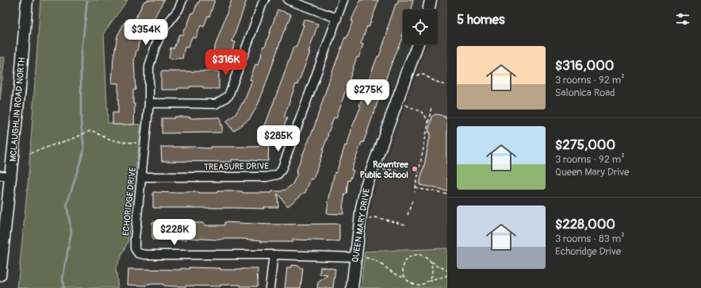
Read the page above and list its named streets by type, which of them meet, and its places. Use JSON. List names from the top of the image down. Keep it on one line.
{"streets":{"main road":["MCLAUGHLIN ROAD NORTH","QUEEN MARY DRIVE"],"street":["TREASURE DRIVE","ECHORIDGE DRIVE"]},"crossings":[["TREASURE DRIVE","ECHORIDGE DRIVE"],["ECHORIDGE DRIVE","QUEEN MARY DRIVE"]],"places":["Rowntree Public School"],"page":{"heading":"5 homes","price":["$354K","$316K","$275K","$285K","$228K"],"list":[{"name":"$316,000","note":"3 rooms · 92 m² · Salonica Road"},{"name":"$275,000","note":"3 rooms · 92 m² · Queen Mary Drive"},{"name":"$228,000","note":"3 rooms · 83 m² · Echoridge Drive"}]}}
